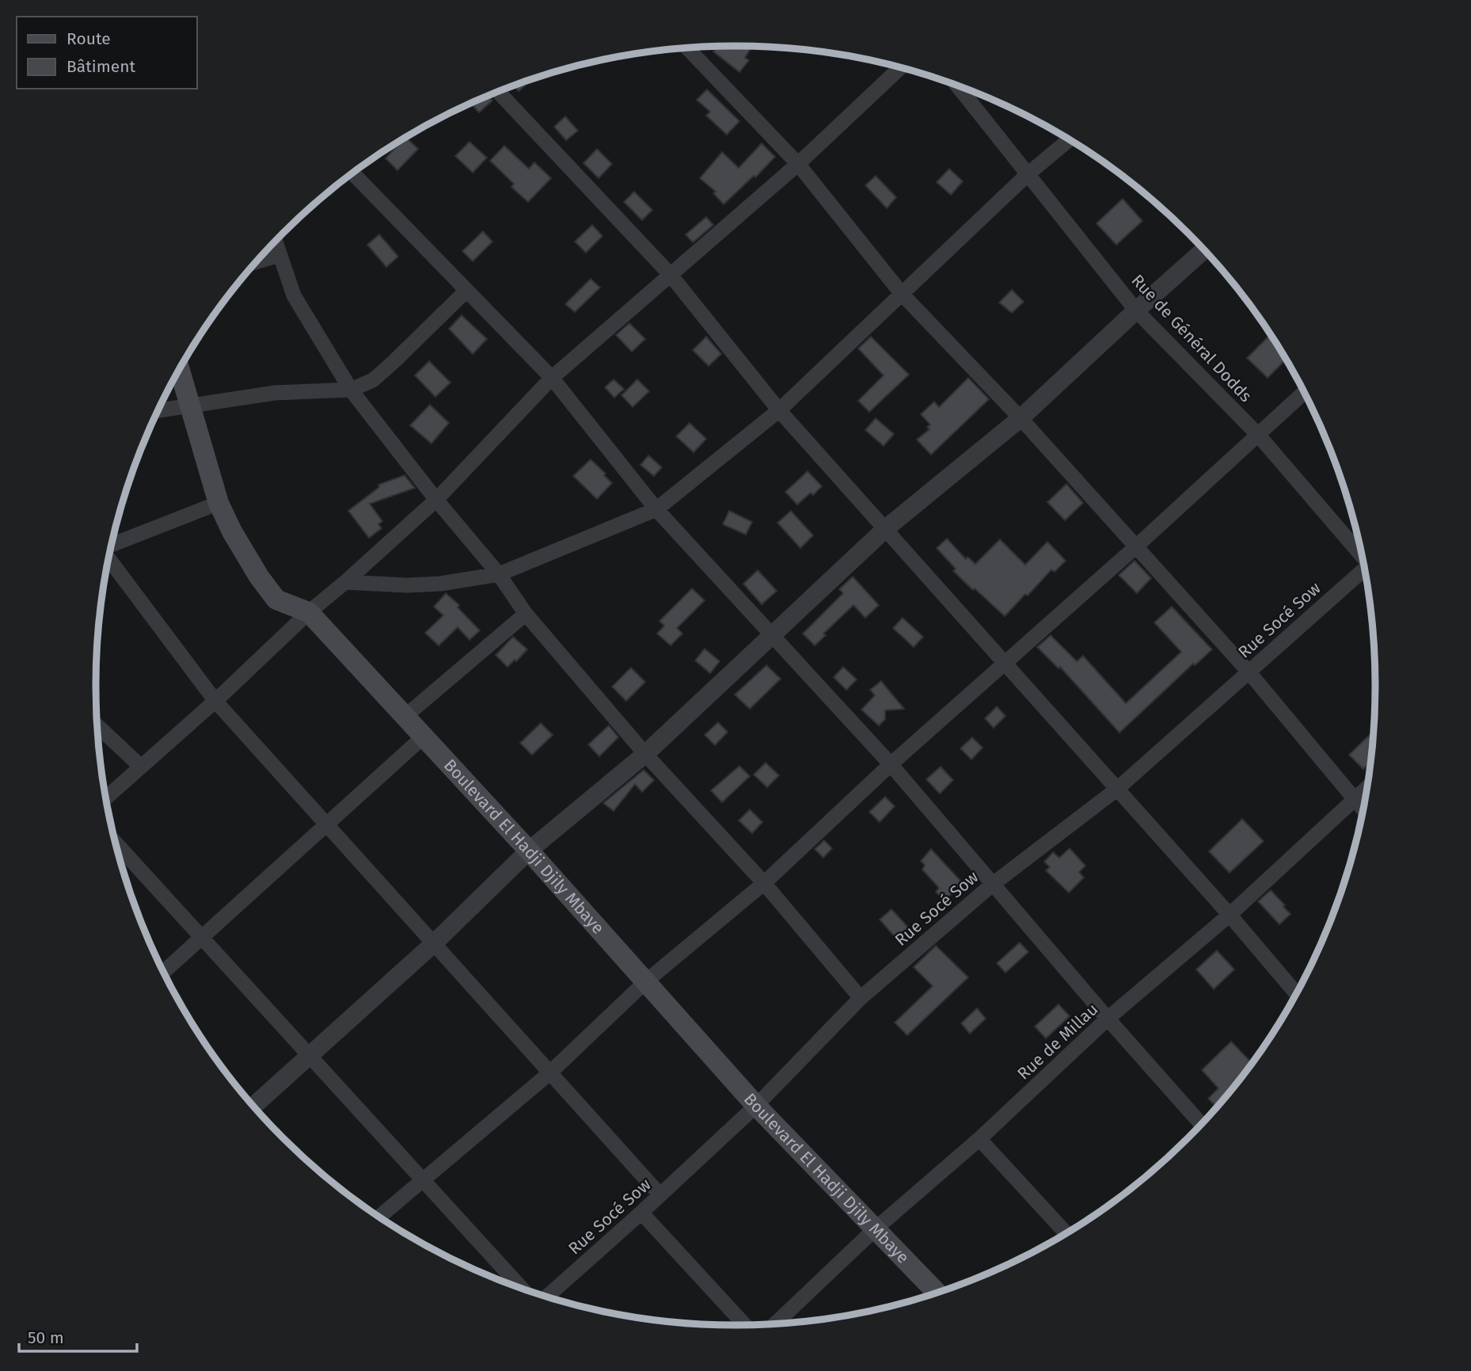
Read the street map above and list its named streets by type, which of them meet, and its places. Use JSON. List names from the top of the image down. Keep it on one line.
{"streets":{"main road":["Boulevard El Hadji Djily Mbaye"],"street":["Rue de Général Dodds","Rue Socé Sow","Rue de Millau"]},"crossings":[["Rue Socé Sow","Boulevard El Hadji Djily Mbaye"],["Boulevard El Hadji Djily Mbaye","Rue de Millau"]],"legend":["Route","Bâtiment"],"scale_bar":"50 m"}
